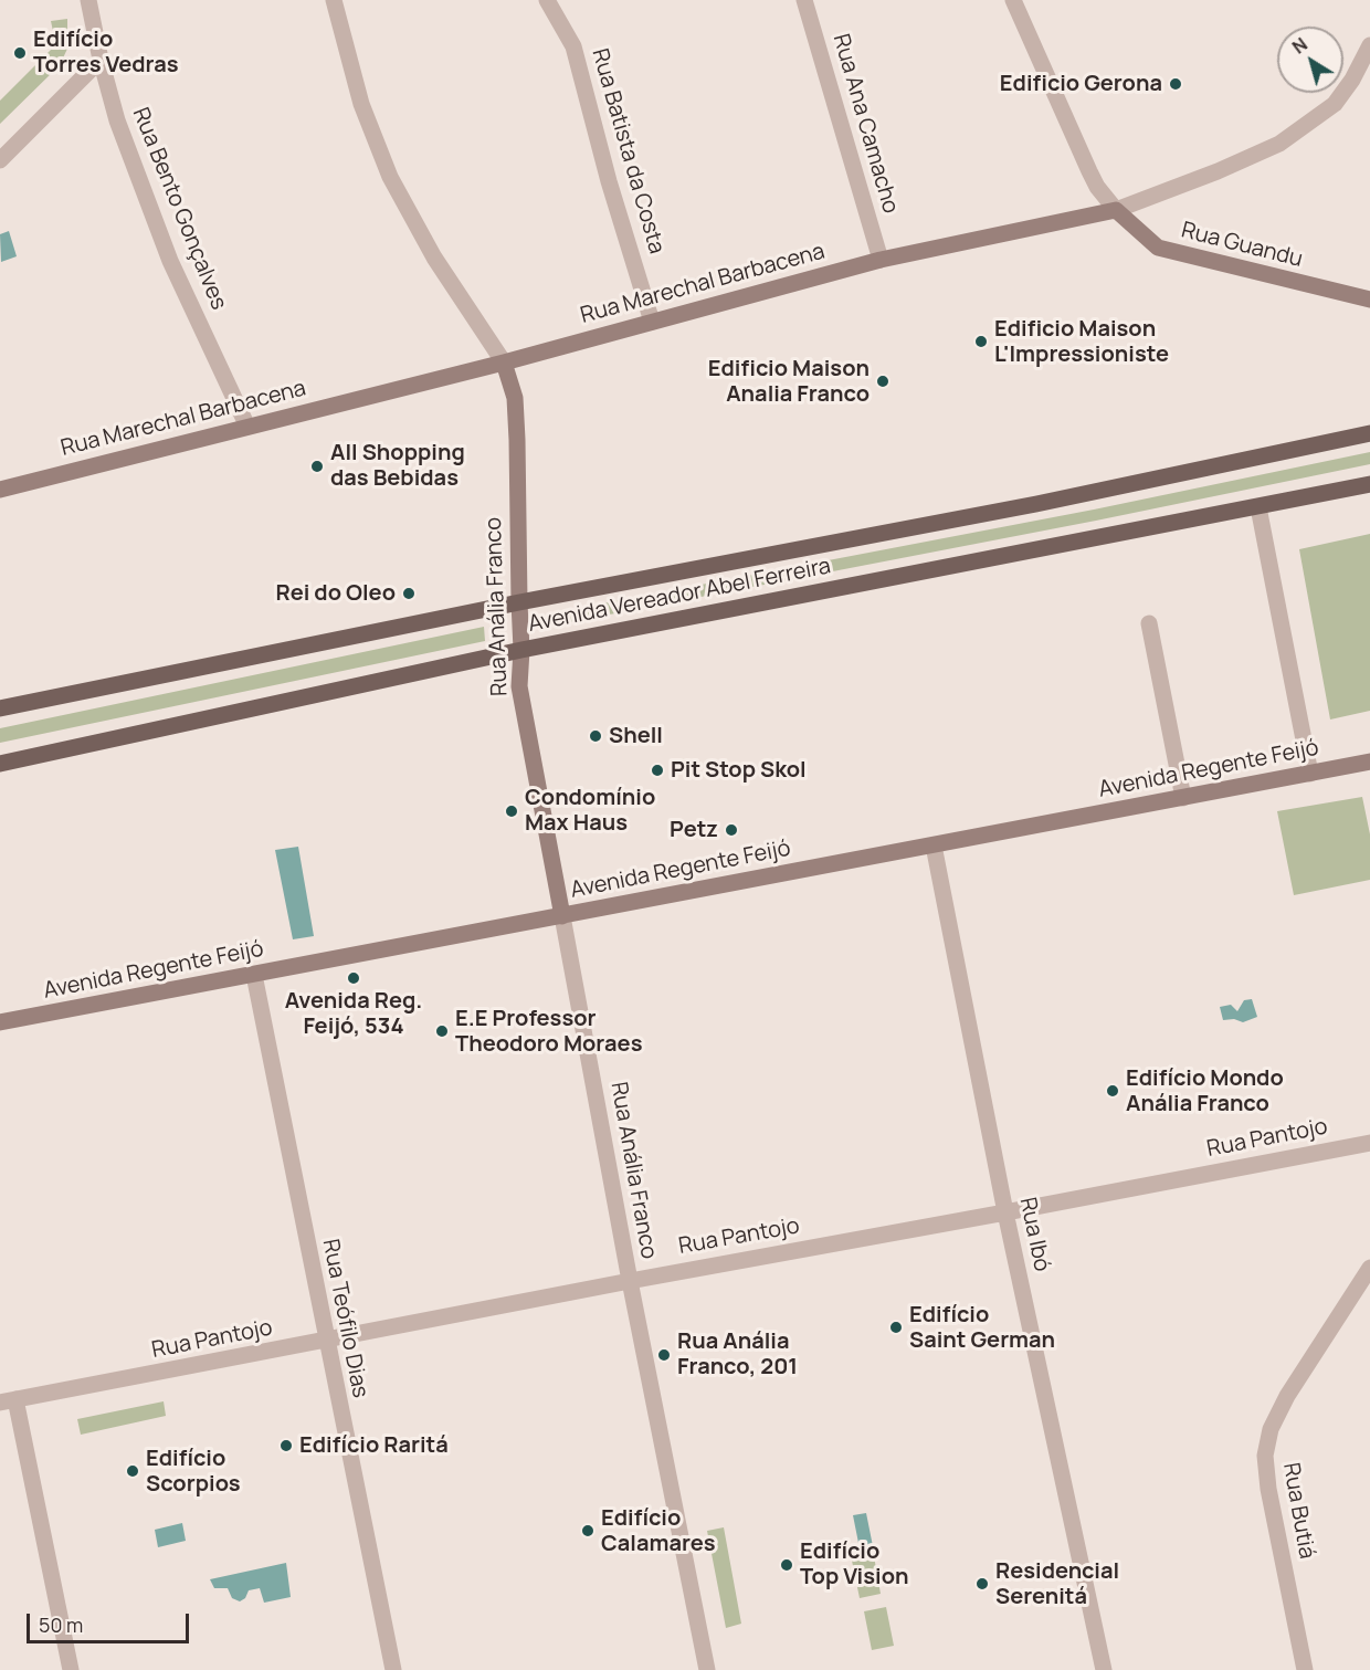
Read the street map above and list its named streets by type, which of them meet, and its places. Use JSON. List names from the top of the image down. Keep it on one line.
{"streets":{"main road":["Avenida Vereador Abel Ferreira"],"street":["Rua Ana Camacho","Rua Batista da Costa","Rua Bento Gonçalves","Rua Guandu","Rua Marechal Barbacena","Rua Anália Franco","Avenida Regente Feijó","Rua Pantojo","Rua Ibó","Rua Teófilo Dias","Rua Butiá"]},"crossings":[["Rua Ana Camacho","Rua Marechal Barbacena"],["Rua Batista da Costa","Rua Marechal Barbacena"],["Rua Bento Gonçalves","Rua Marechal Barbacena"],["Rua Guandu","Rua Marechal Barbacena"],["Rua Marechal Barbacena","Rua Anália Franco"],["Avenida Vereador Abel Ferreira","Rua Anália Franco"],["Rua Anália Franco","Avenida Regente Feijó"],["Rua Anália Franco","Rua Pantojo"],["Avenida Regente Feijó","Rua Ibó"],["Avenida Regente Feijó","Rua Teófilo Dias"],["Rua Pantojo","Rua Ibó"],["Rua Pantojo","Rua Teófilo Dias"]],"places":["Edifício Torres Vedras","Edificio Gerona","Edificio Maison L'Impressioniste","Edificio Maison Analia Franco","All Shopping das Bebidas","Rei do Oleo","Shell","Pit Stop Skol","Condomínio Max Haus","Petz","Avenida Reg. Feijó, 534","E.E Professor Theodoro Moraes","Edifício Mondo Anália Franco","Edifício Saint German","Rua Anália Franco, 201","Edifício Raritá","Edifício Scorpios","Edifício Calamares","Edifício Top Vision","Residencial Serenitá"],"scale_bar":"50 m","north":"top left"}
